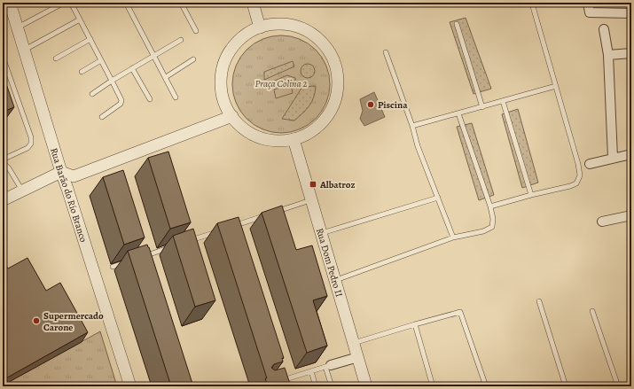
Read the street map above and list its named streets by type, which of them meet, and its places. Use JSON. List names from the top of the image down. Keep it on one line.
{"streets":{"street":["Rua Barão do Río Branco","Rua Dom Pedro II"]},"parks":["Praça Colina 2"],"places":{"other":["Piscina","Supermercado Carone"],"transit":["Albatroz"]}}
